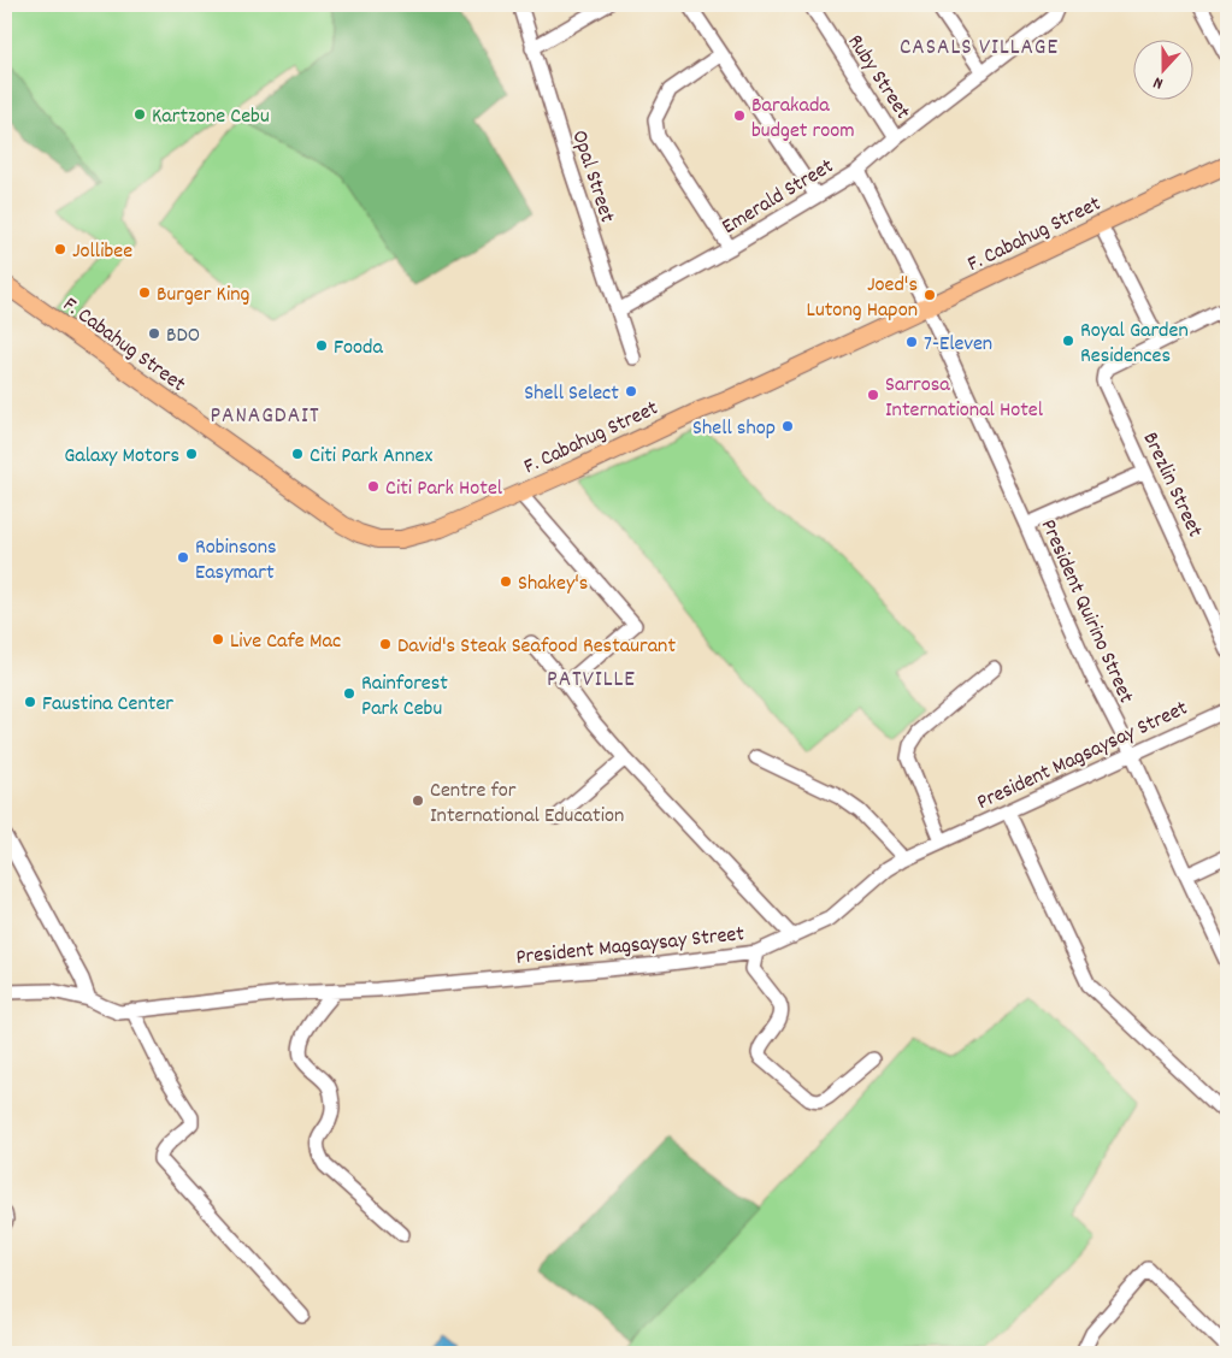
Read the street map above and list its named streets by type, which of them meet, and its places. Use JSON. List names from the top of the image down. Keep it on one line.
{"streets":{"main road":["F. Cabahug Street"],"street":["Ruby Street","Opal Street","Emerald Street","Brezlin Street","President Quirino Street","President Magsaysay Street"]},"crossings":[["Ruby Street","Emerald Street"],["Opal Street","Emerald Street"],["Emerald Street","President Quirino Street"],["F. Cabahug Street","President Quirino Street"],["President Quirino Street","President Magsaysay Street"]],"districts":["CASALS VILLAGE","PANAGDAIT","PATVILLE"],"places":["Kartzone Cebu","Barakada budget room","Jollibee","Burger King","Joed's Lutong Hapon","BDO","Royal Garden Residences","7-Eleven","Fooda","Shell Select","Sarrosa International Hotel","Shell shop","Galaxy Motors","Citi Park Annex","Citi Park Hotel","Robinsons Easymart","Shakey's","Live Cafe Mac","David's Steak Seafood Restaurant","Rainforest Park Cebu","Faustina Center","Centre for International Education"],"north":"bottom"}
